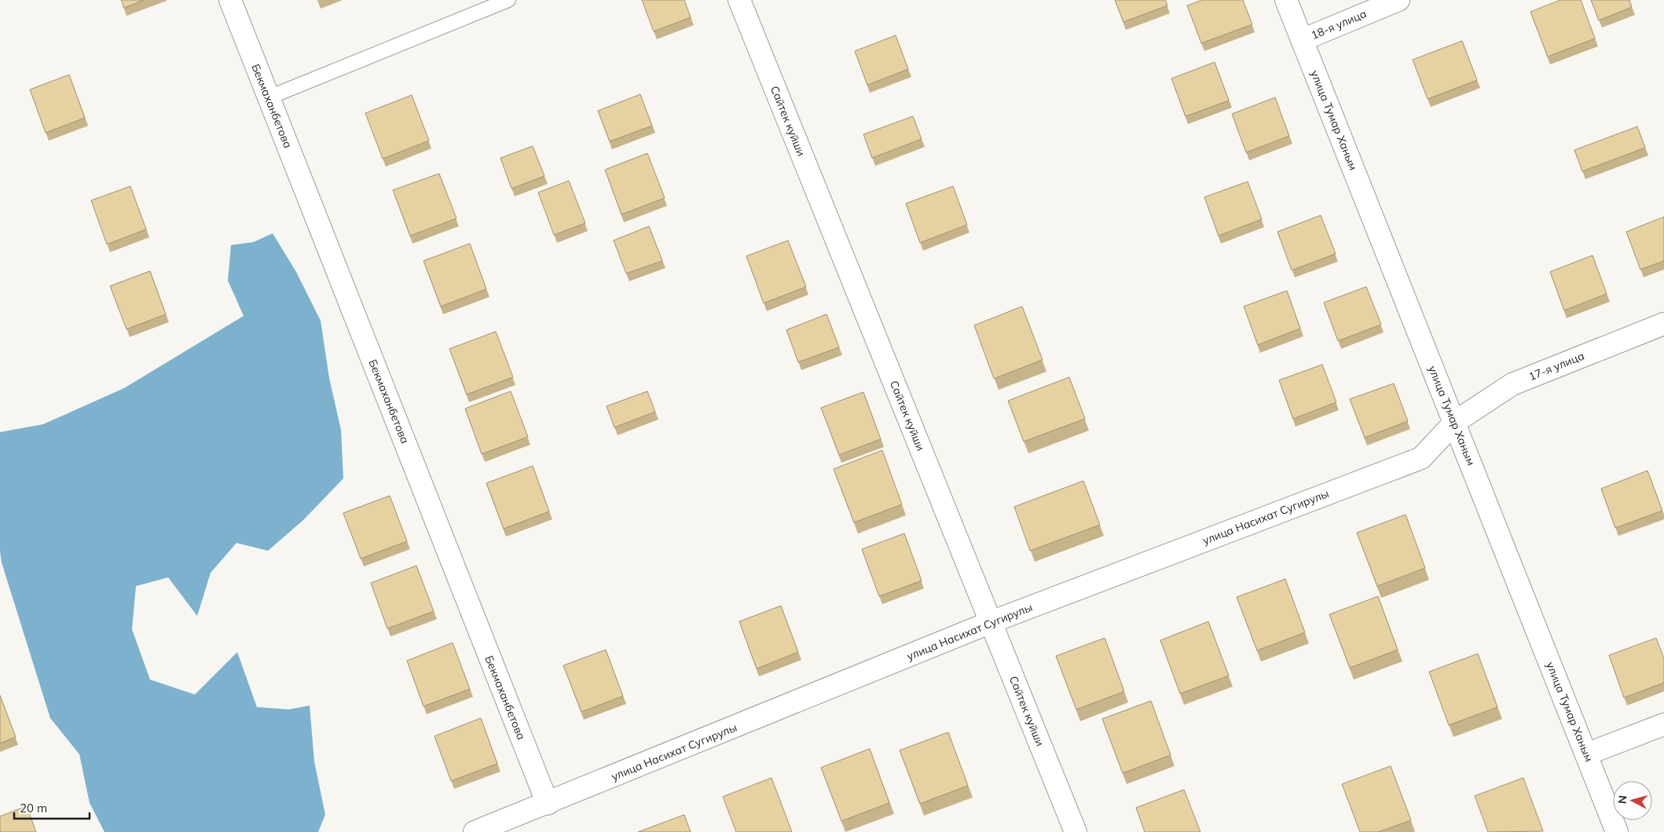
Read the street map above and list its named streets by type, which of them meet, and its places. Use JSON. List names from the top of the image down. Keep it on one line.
{"streets":{"street":["18-я улица","Бекмаханбетова","улица Тумар Ханым","Сайтек куйши","17-я улица","улица Насихат Сугирулы"]},"crossings":[["18-я улица","улица Тумар Ханым"],["Бекмаханбетова","улица Насихат Сугирулы"],["улица Тумар Ханым","17-я улица"],["улица Тумар Ханым","улица Насихат Сугирулы"],["Сайтек куйши","улица Насихат Сугирулы"],["17-я улица","улица Насихат Сугирулы"]],"scale_bar":"20 m","north":"left"}
